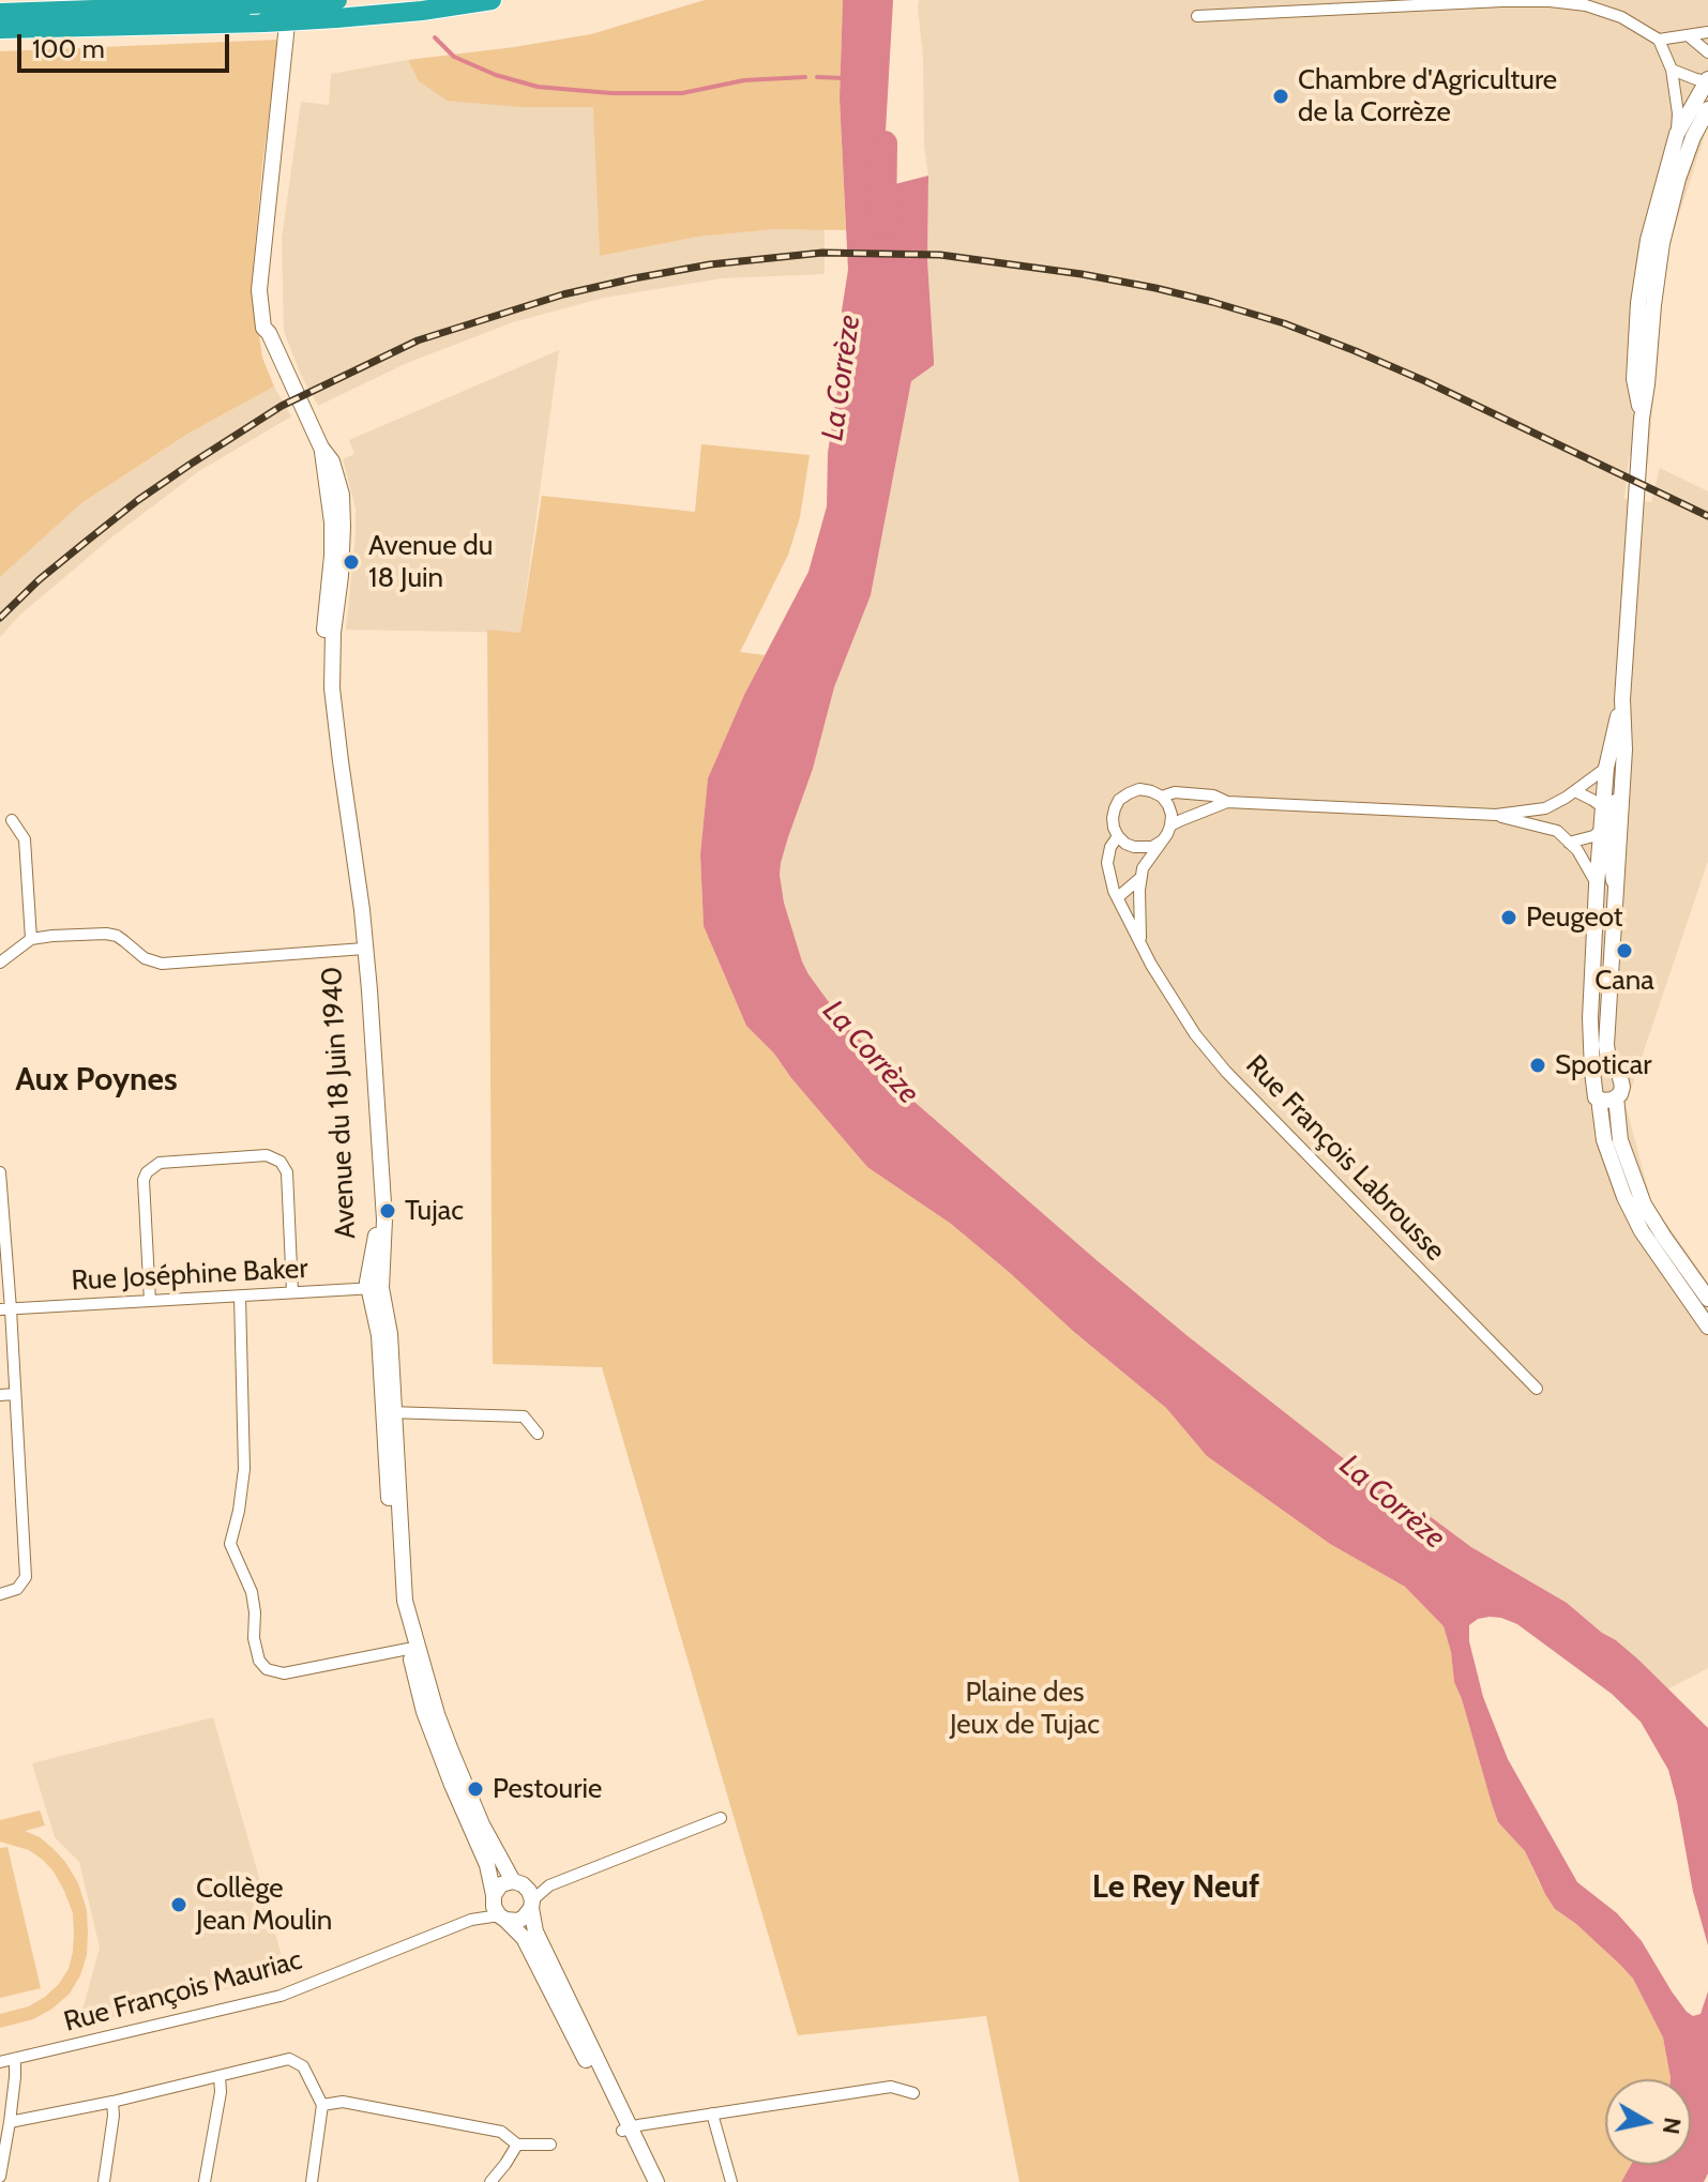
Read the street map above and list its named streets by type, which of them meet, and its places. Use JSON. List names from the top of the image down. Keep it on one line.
{"streets":{"street":["Avenue du 18 Juin 1940","Rue François Labrousse","Rue Joséphine Baker","Rue François Mauriac"]},"crossings":[["Avenue du 18 Juin 1940","Rue Joséphine Baker"],["Avenue du 18 Juin 1940","Rue François Mauriac"]],"districts":["Aux Poynes","Le Rey Neuf"],"water":["La Corrèze"],"parks":["Plaine des Jeux de Tujac"],"places":["Chambre d'Agriculture de la Corrèze","Avenue du 18 Juin","Peugeot","Cana","Spoticar","Tujac","Pestourie","Collège Jean Moulin"],"scale_bar":"100 m","north":"right"}
